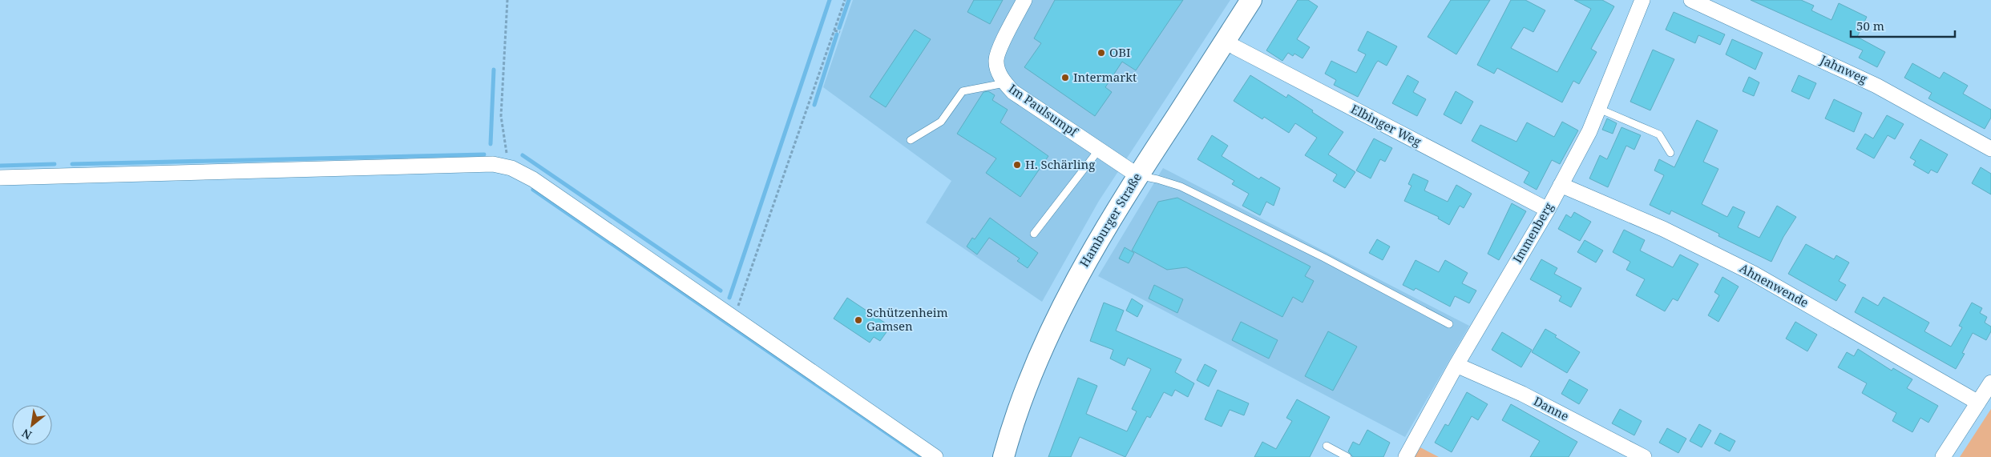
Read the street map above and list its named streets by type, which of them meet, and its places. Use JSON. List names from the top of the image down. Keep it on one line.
{"streets":{"street":["Jahnweg","Im Paulsumpf","Elbinger Weg","Hamburger Straße","Immenberg","Ahnenwende","Danne"]},"crossings":[["Im Paulsumpf","Hamburger Straße"],["Elbinger Weg","Hamburger Straße"],["Elbinger Weg","Immenberg"],["Immenberg","Ahnenwende"],["Immenberg","Danne"]],"places":["OBI","Intermarkt","H. Schärling","Schützenheim Gamsen"],"scale_bar":"50 m","north":"bottom left"}
